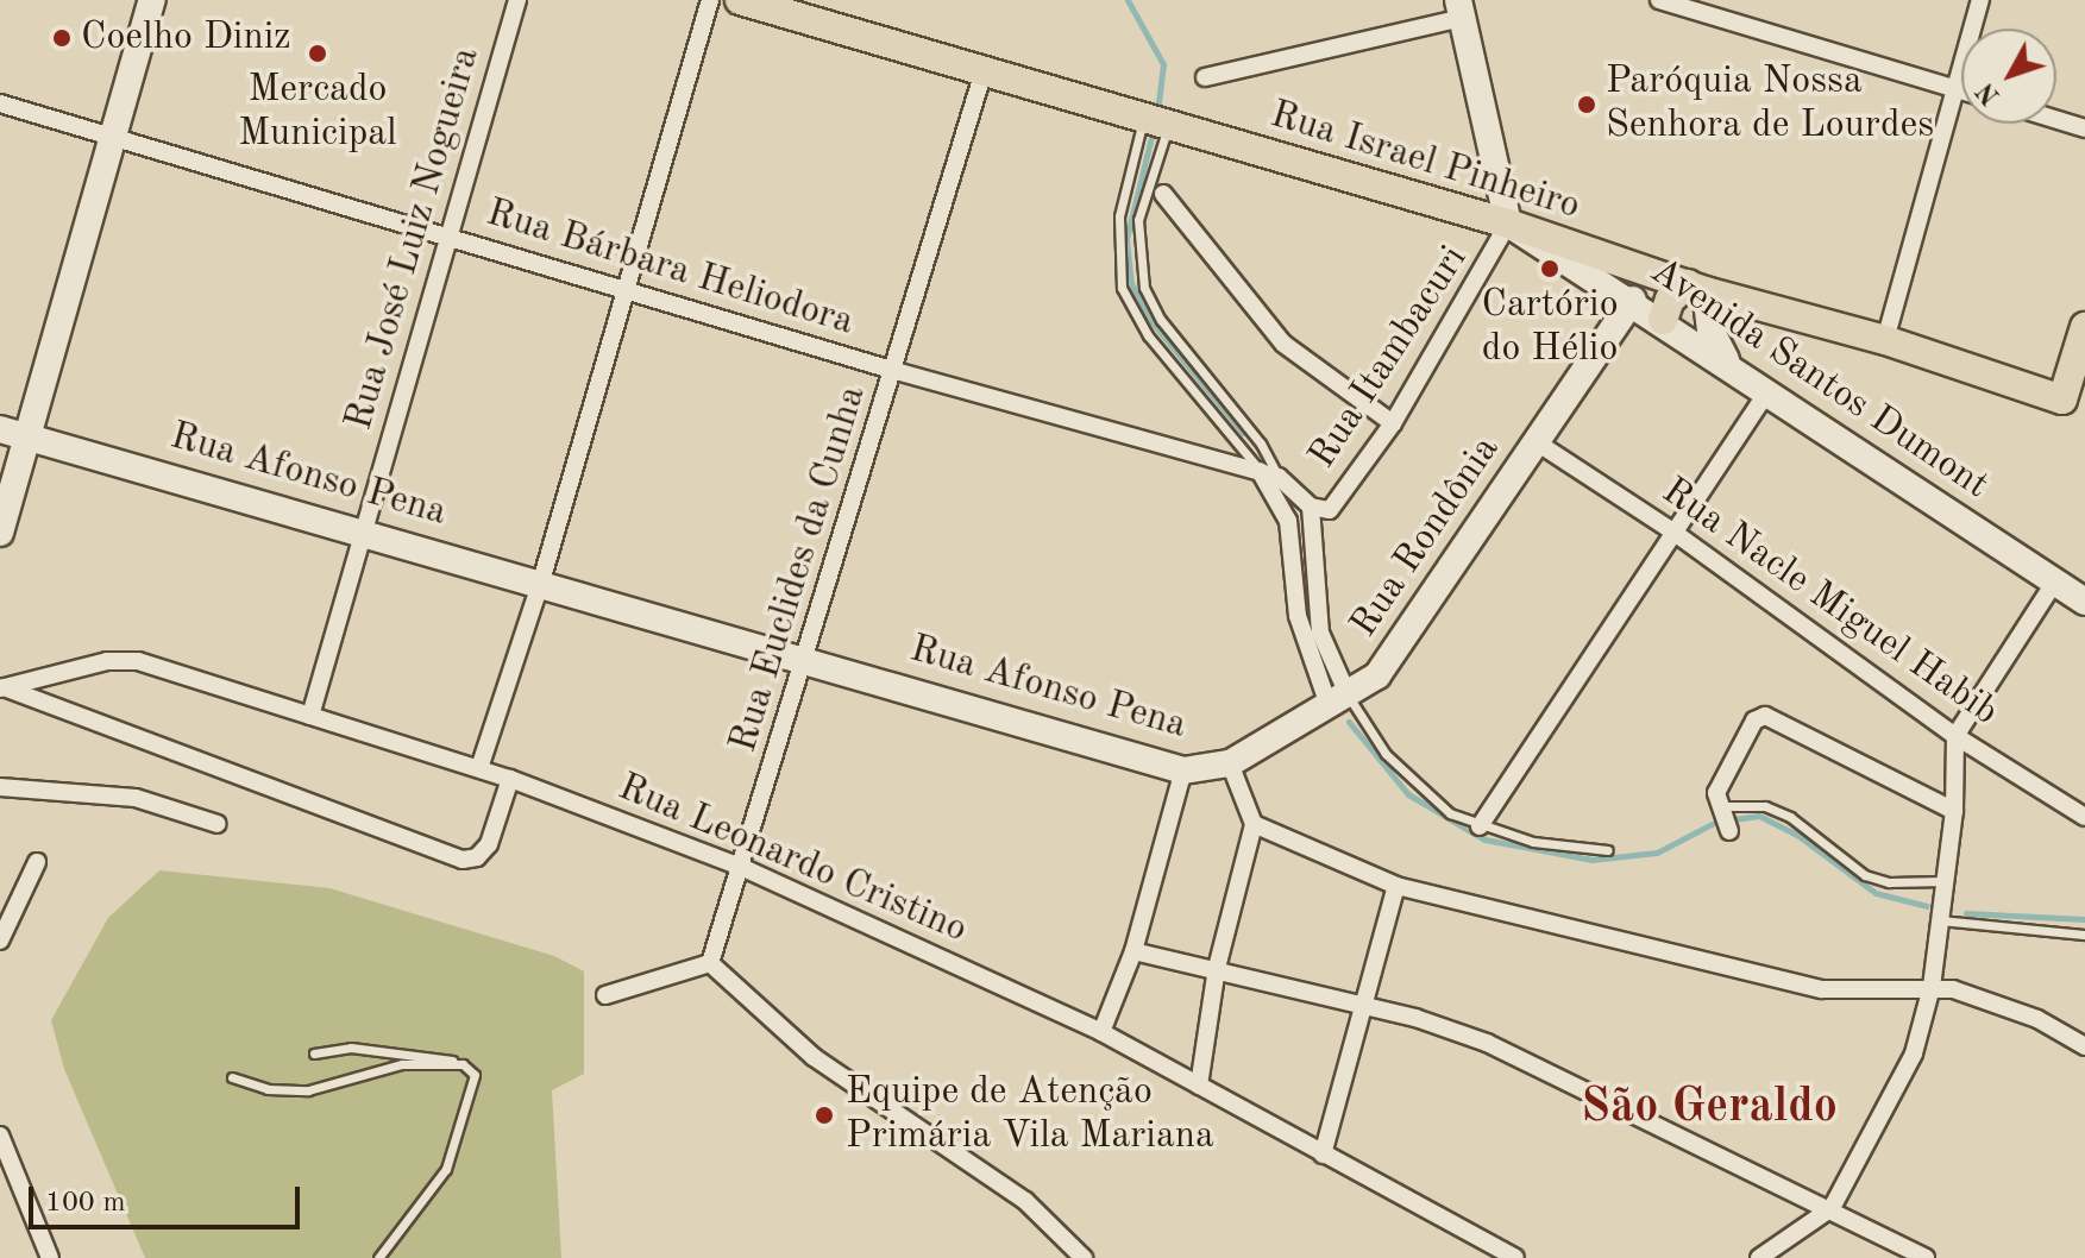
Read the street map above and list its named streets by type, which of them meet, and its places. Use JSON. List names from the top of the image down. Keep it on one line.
{"streets":{"main road":["Rua Israel Pinheiro"],"street":["Rua José Luiz Nogueira","Rua Bárbara Heliodora","Rua Itambacuri","Avenida Santos Dumont","Rua Afonso Pena","Rua Rondônia","Rua Euclides da Cunha","Rua Nacle Miguel Habib","Rua Leonardo Cristino"]},"crossings":[["Rua Israel Pinheiro","Rua Itambacuri"],["Rua Israel Pinheiro","Avenida Santos Dumont"],["Rua Israel Pinheiro","Rua Euclides da Cunha"],["Rua José Luiz Nogueira","Rua Bárbara Heliodora"],["Rua José Luiz Nogueira","Rua Afonso Pena"],["Rua José Luiz Nogueira","Rua Leonardo Cristino"],["Rua Bárbara Heliodora","Rua Itambacuri"],["Rua Bárbara Heliodora","Rua Euclides da Cunha"],["Rua Itambacuri","Avenida Santos Dumont"],["Avenida Santos Dumont","Rua Rondônia"],["Rua Afonso Pena","Rua Rondônia"],["Rua Afonso Pena","Rua Euclides da Cunha"],["Rua Rondônia","Rua Nacle Miguel Habib"],["Rua Euclides da Cunha","Rua Leonardo Cristino"]],"districts":["São Geraldo"],"places":["Coelho Diniz","Mercado Municipal","Paróquia Nossa Senhora de Lourdes","Cartório do Hélio","Equipe de Atenção Primária Vila Mariana"],"scale_bar":"100 m","north":"bottom left"}
